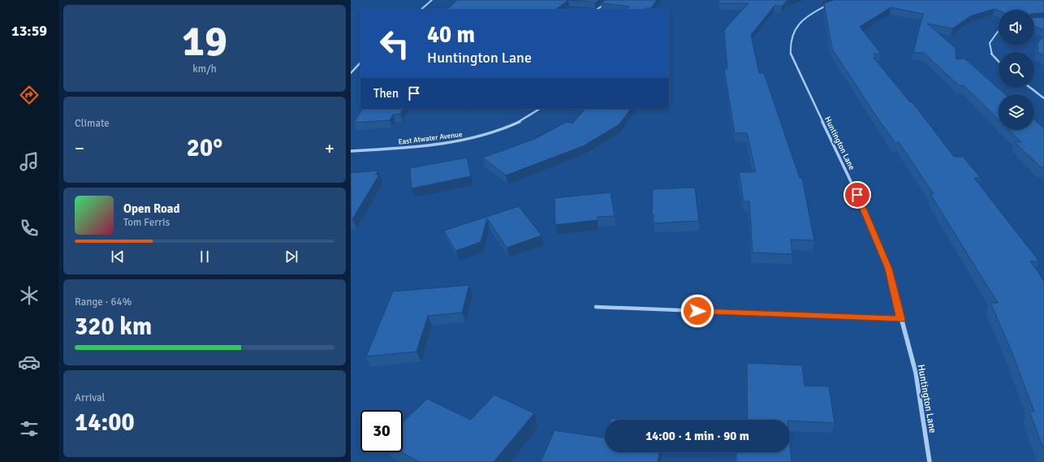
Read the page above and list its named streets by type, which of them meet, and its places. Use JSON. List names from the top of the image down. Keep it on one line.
{"streets":{"street":["East Atwater Avenue","Huntington Lane"]},"page":{"tabs":"13:59","tile":[["19","km/h"],"Climate",["Range · 64%","320 km"],["Arrival","14:00"]],"turn":["40 m","Huntington Lane"],"then":"Then","heat":["−","20°","+"],"song":["Open Road","Tom Ferris"],"limit":"30","trip":"14:00 · 1 min · 90 m"}}
